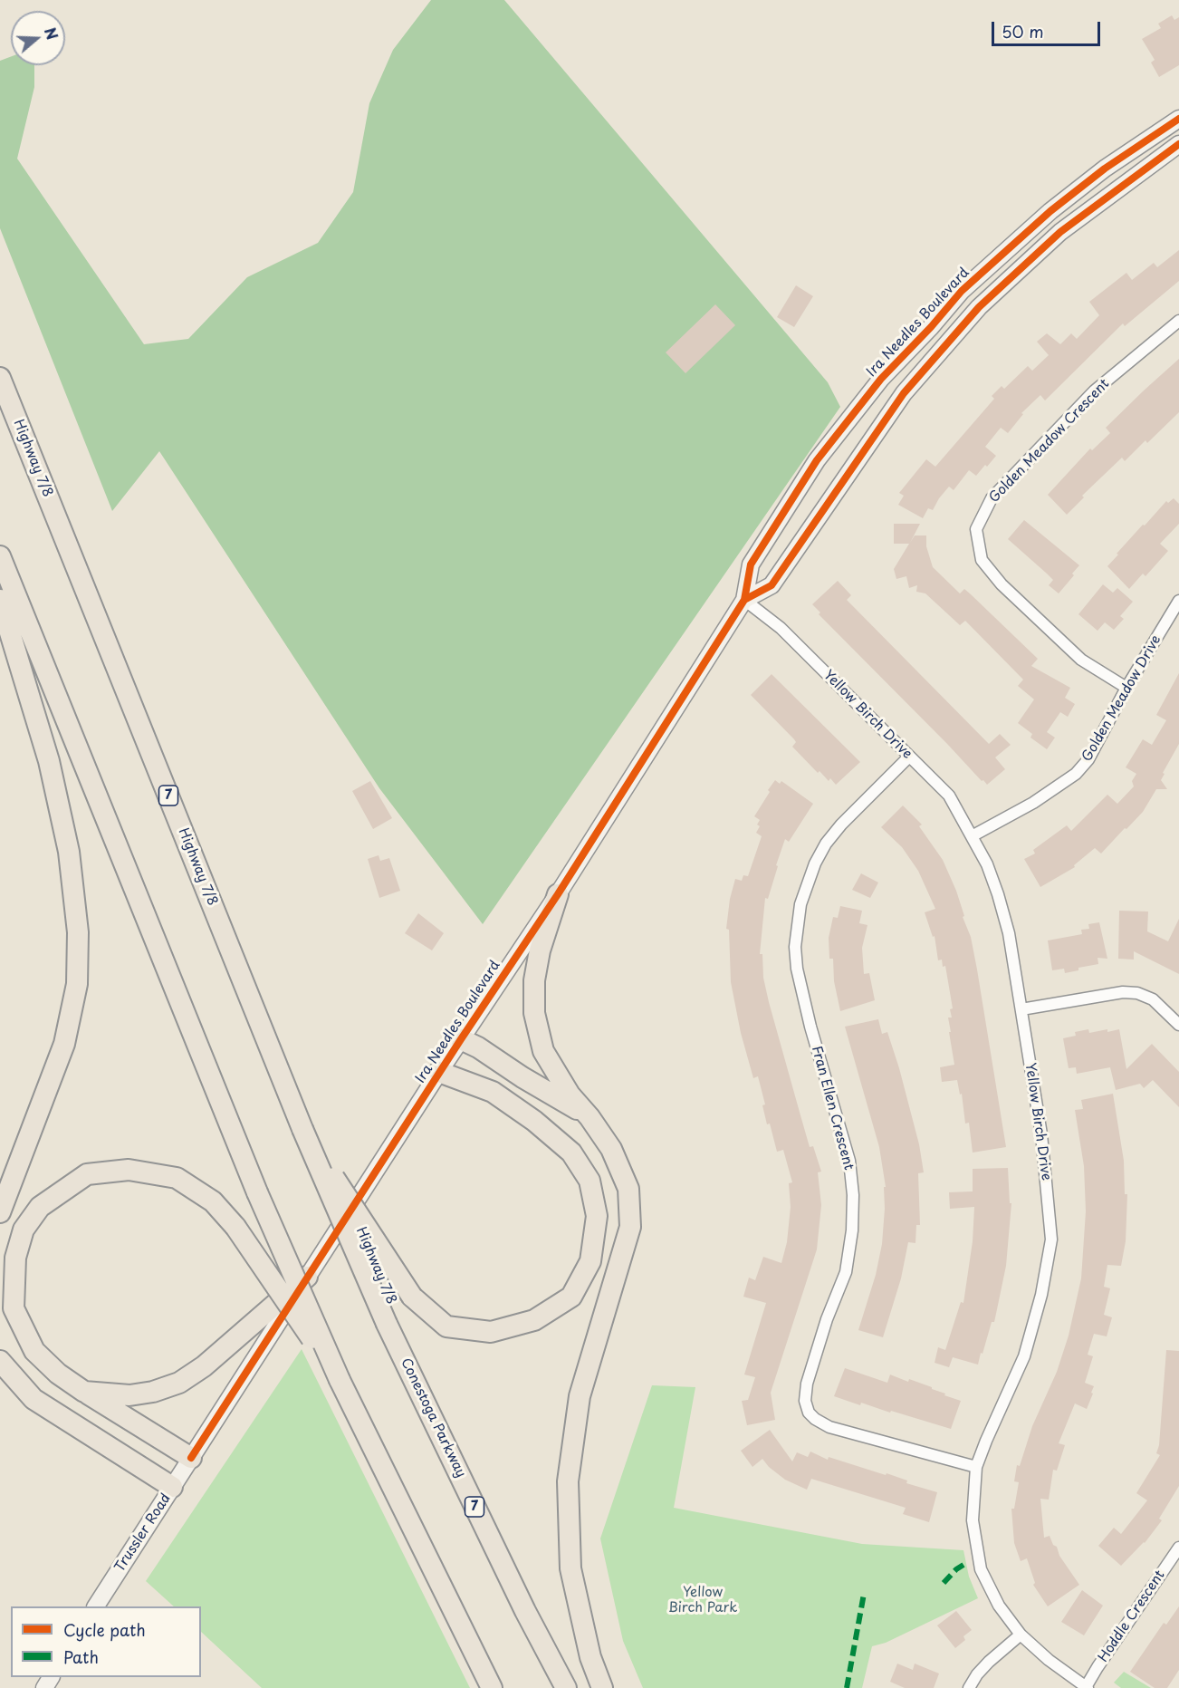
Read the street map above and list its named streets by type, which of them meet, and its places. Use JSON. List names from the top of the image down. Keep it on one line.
{"streets":{"highway":["Highway 7/8","7","Conestoga Parkway"],"main road":["Ira Needles Boulevard","Trussler Road"],"street":["Golden Meadow Crescent","Golden Meadow Drive","Yellow Birch Drive","Fran Ellen Crescent","Hoddle Crescent"]},"crossings":[["Ira Needles Boulevard","Yellow Birch Drive"],["Ira Needles Boulevard","Trussler Road"],["Golden Meadow Crescent","Golden Meadow Drive"],["Highway 7/8","Conestoga Parkway"],["Golden Meadow Drive","Yellow Birch Drive"],["Yellow Birch Drive","Fran Ellen Crescent"],["Yellow Birch Drive","Hoddle Crescent"]],"parks":["Yellow Birch Park"],"legend":["Cycle path","Path"],"scale_bar":"50 m","north":"right"}
